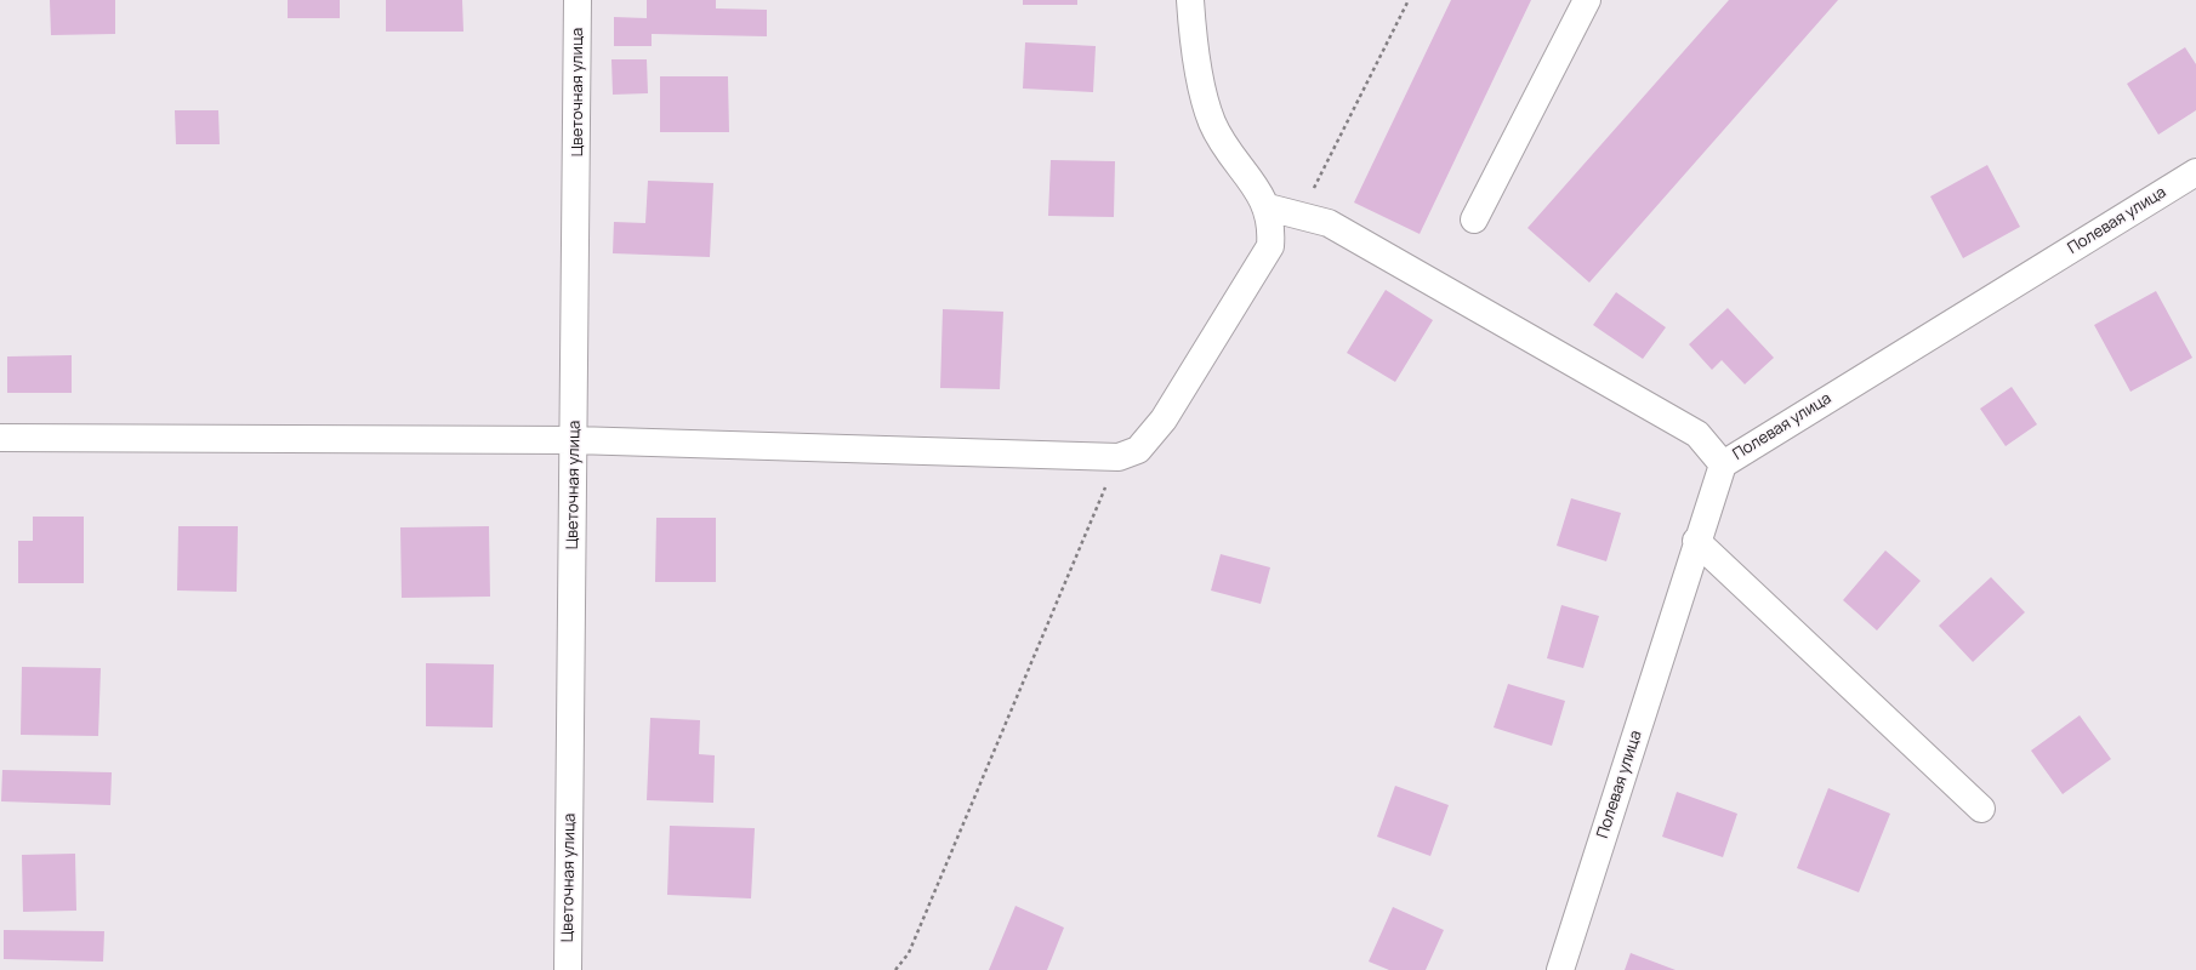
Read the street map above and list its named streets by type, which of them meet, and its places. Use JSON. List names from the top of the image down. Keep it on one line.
{"streets":{"street":["Цветочная улица","Полевая улица"]}}
